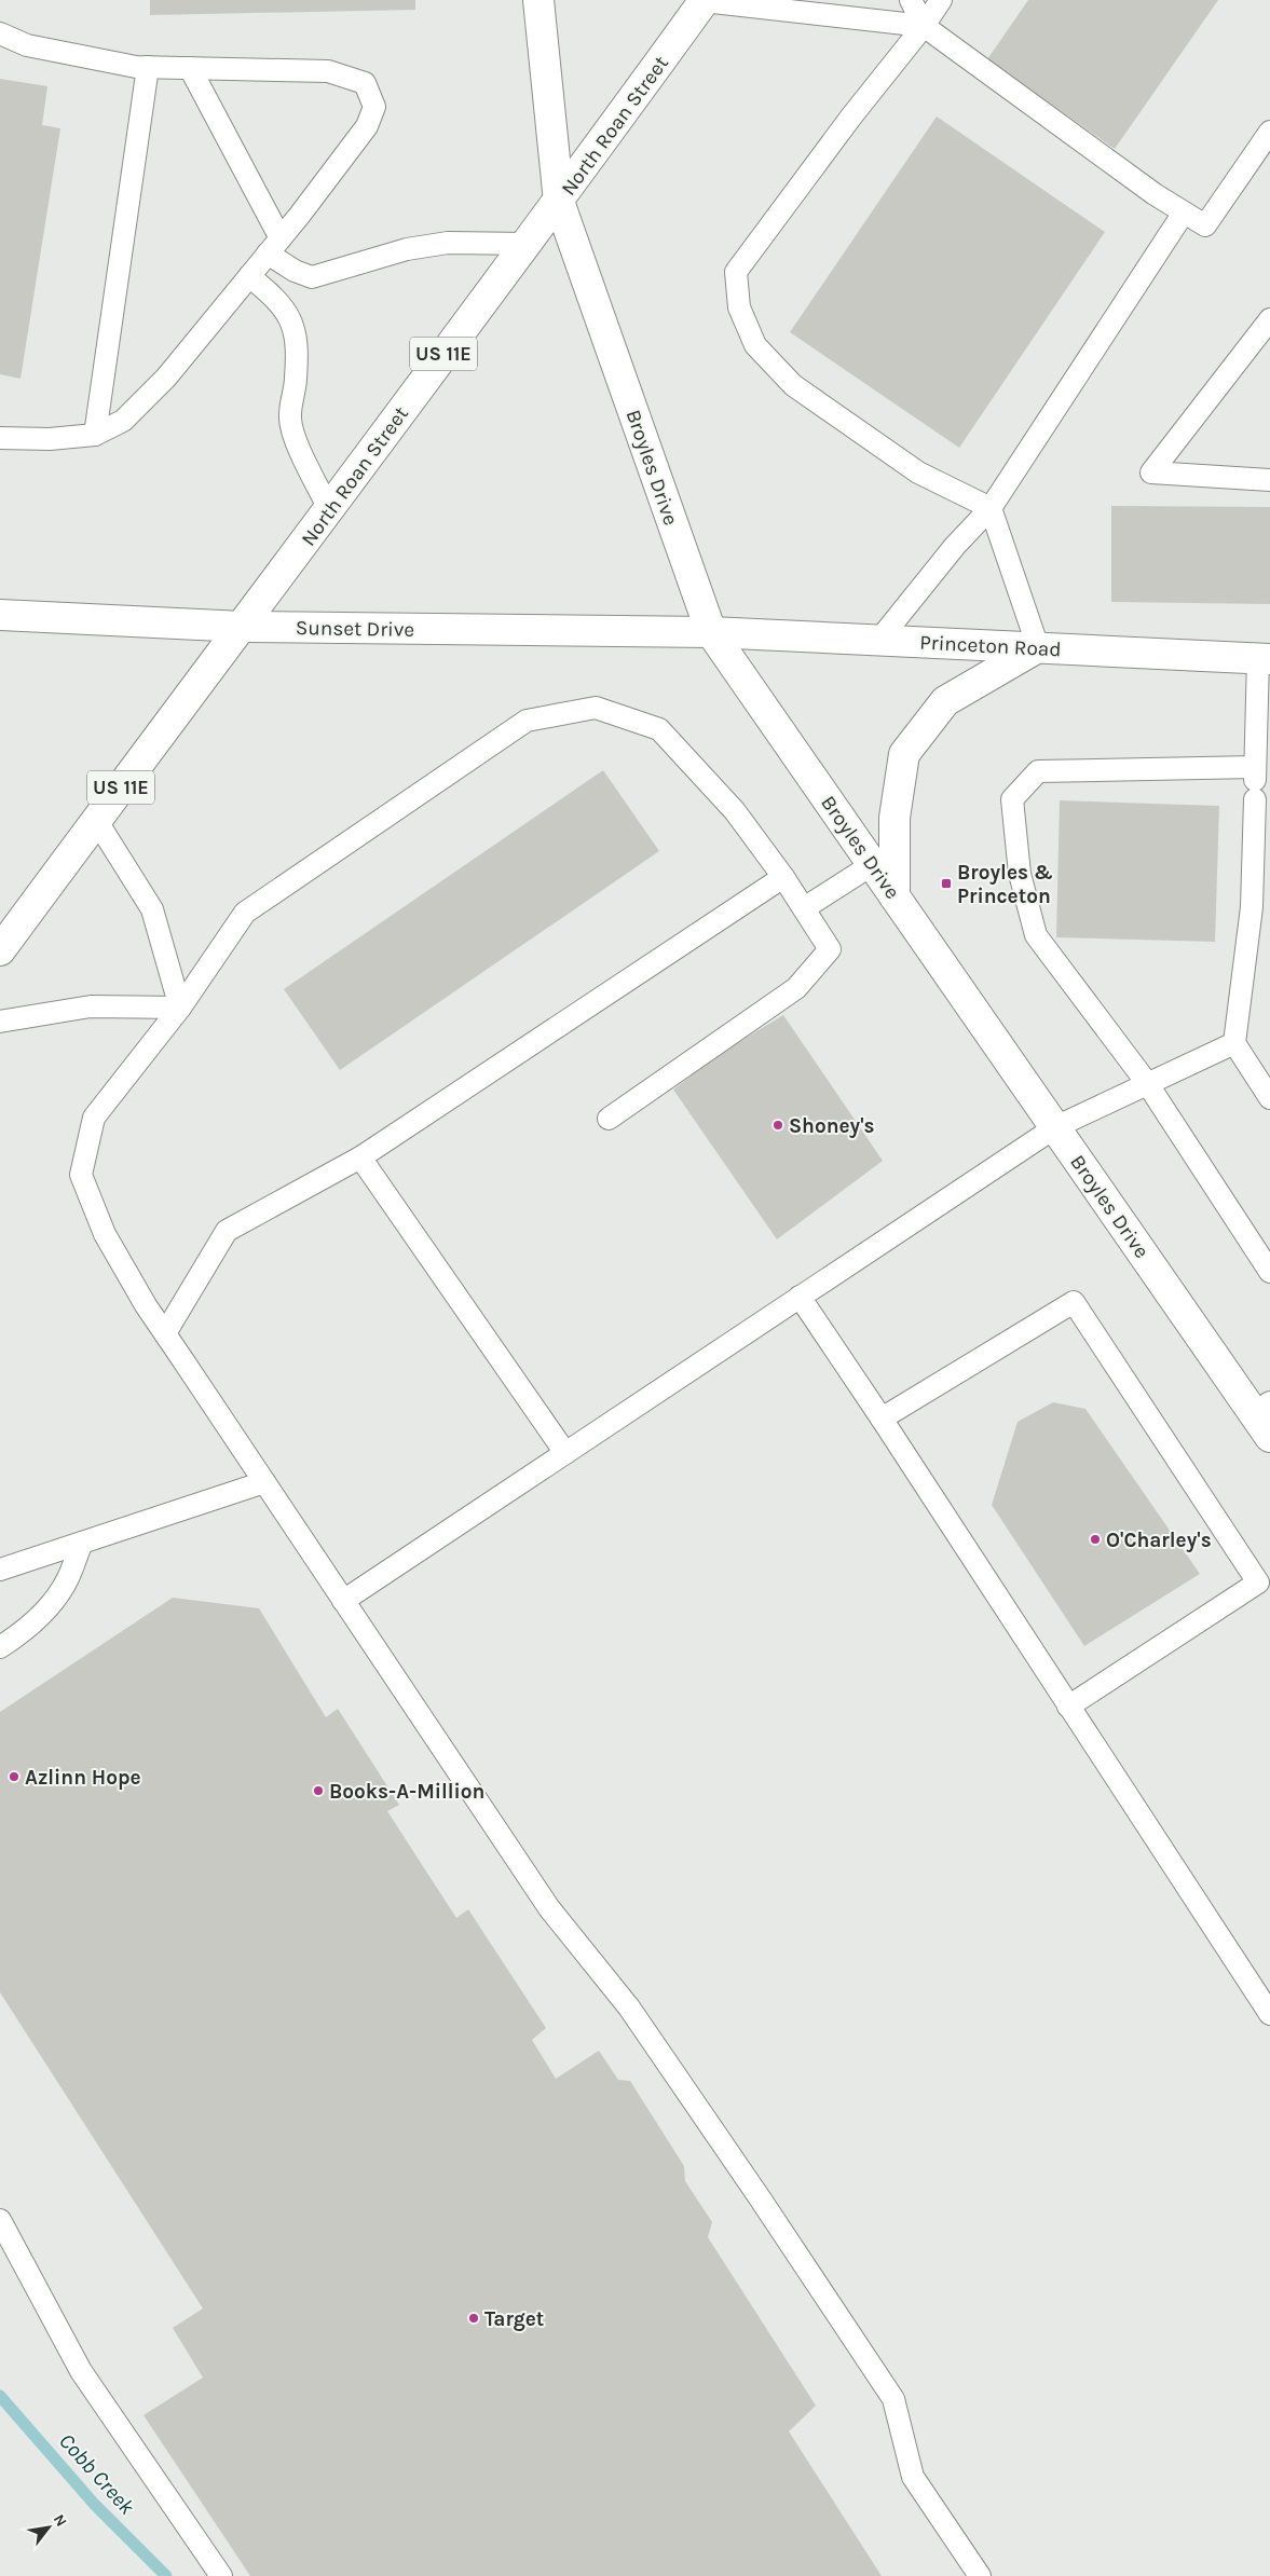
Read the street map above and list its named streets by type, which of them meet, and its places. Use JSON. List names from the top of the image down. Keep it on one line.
{"streets":{"street":["North Roan Street","US 11E","Broyles Drive","Sunset Drive","Princeton Road"]},"crossings":[["North Roan Street","Broyles Drive"],["North Roan Street","Sunset Drive"],["Broyles Drive","Sunset Drive"],["Broyles Drive","Princeton Road"],["Sunset Drive","Princeton Road"]],"water":["Cobb Creek"],"places":{"transit":["Broyles & Princeton"],"other":["Shoney's","O'Charley's","Azlinn Hope","Books-A-Million","Target"]},"north":"top right"}
